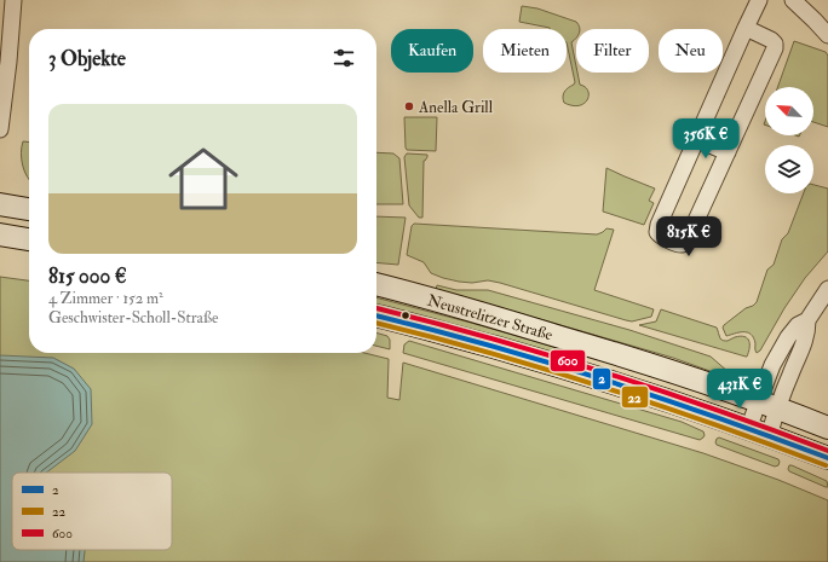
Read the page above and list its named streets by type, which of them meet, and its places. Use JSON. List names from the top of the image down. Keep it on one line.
{"streets":{"main road":["Neustrelitzer Straße"]},"places":["Anella Grill"],"lines":["transit line 600","transit line 2","transit line 22"],"legend":["2","22","600"],"north":"top left","page":{"chip":["Kaufen","Mieten","Filter","Neu"],"heading":"3 Objekte","list":[{"name":"815 000 €","note":"4 Zimmer · 152 m² · Geschwister-Scholl-Straße"}],"price":["356K €","815K €","431K €"]}}
